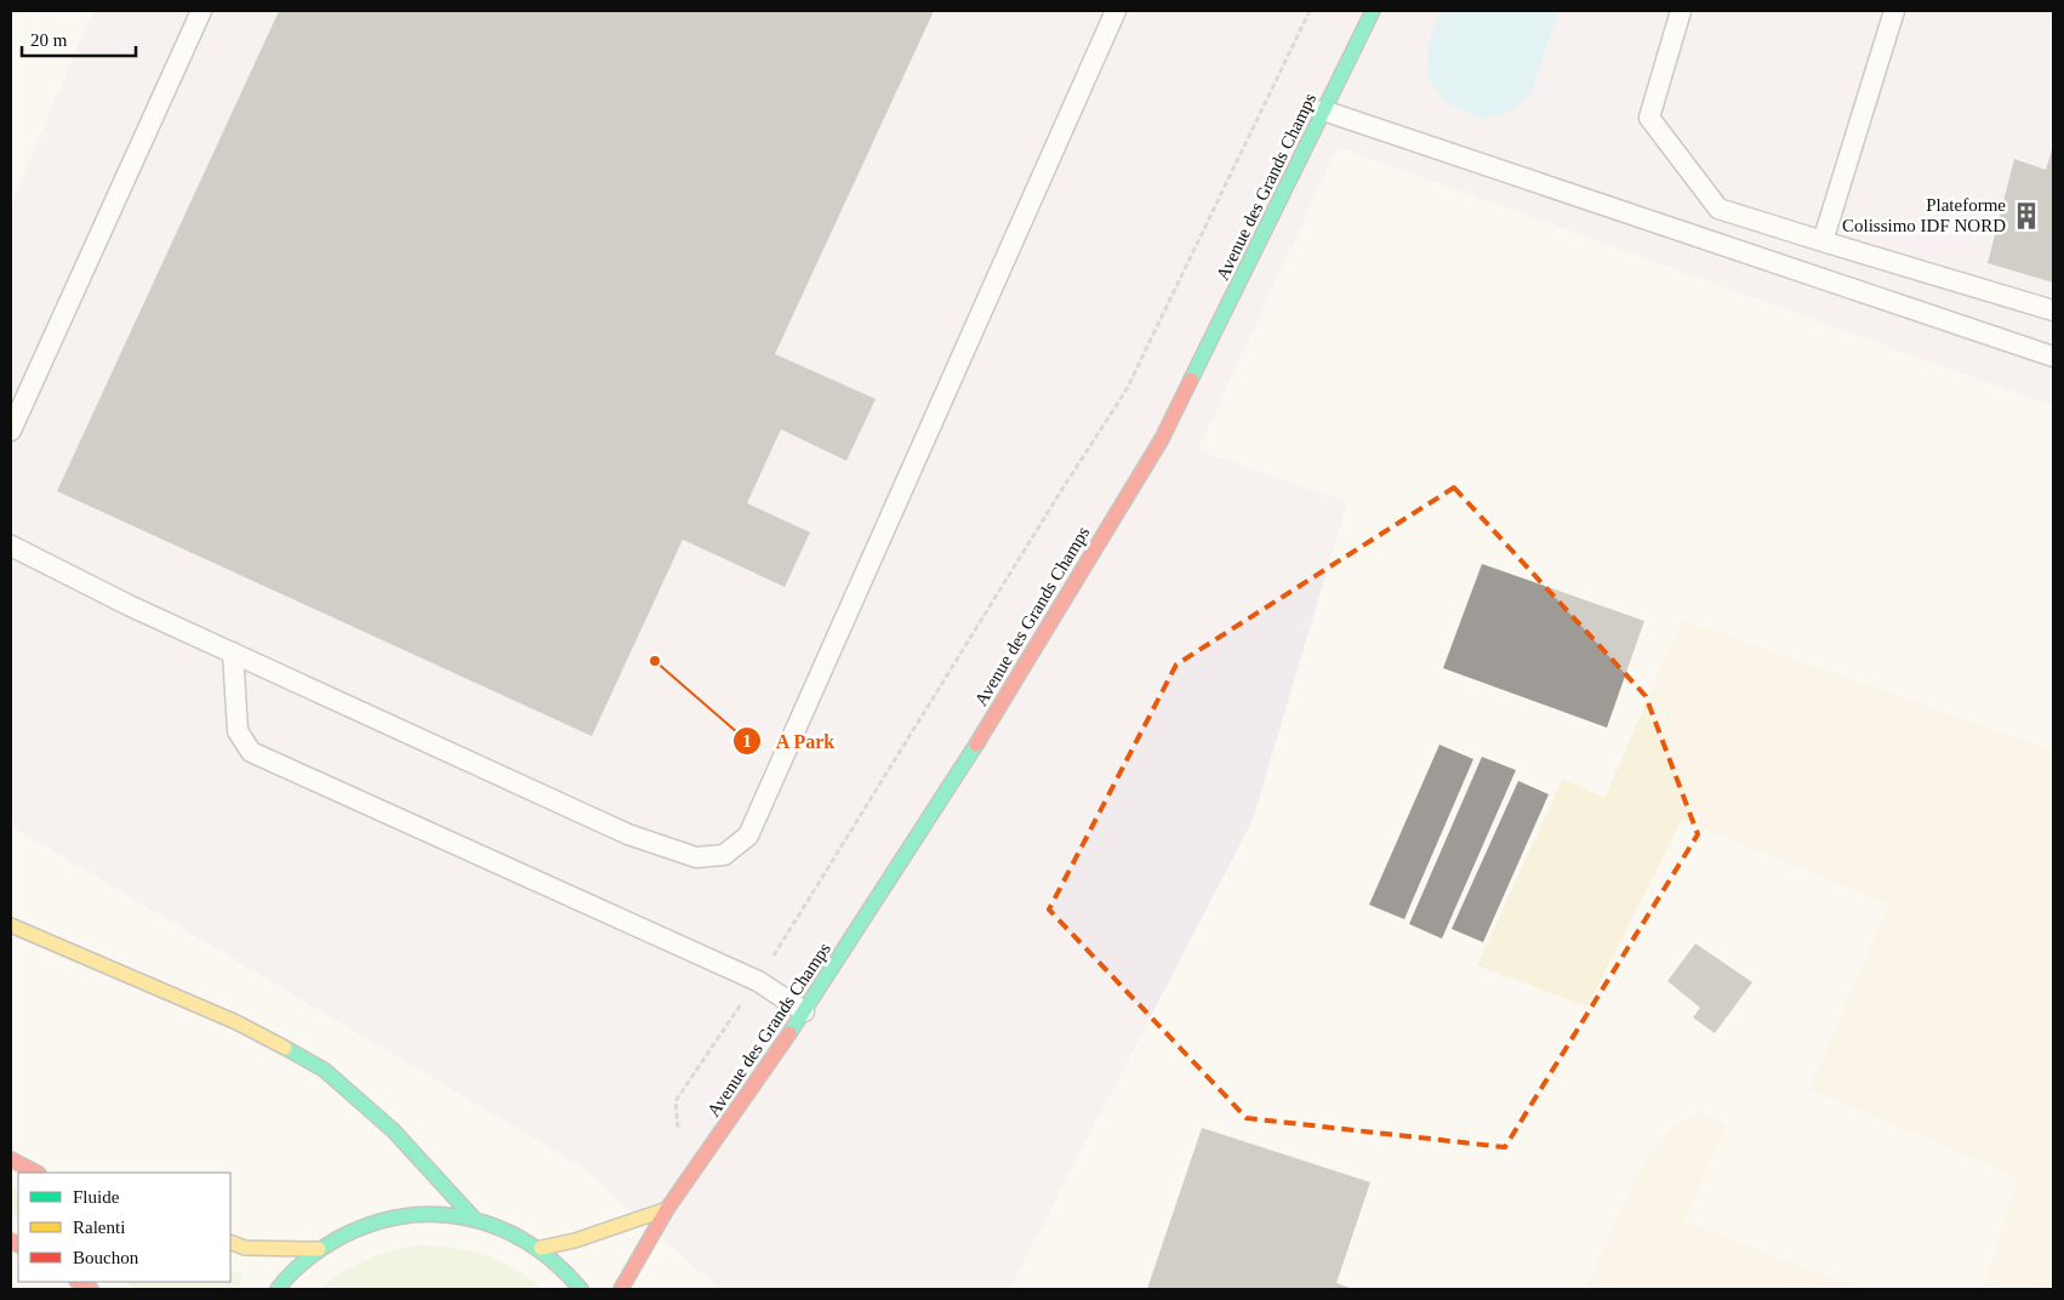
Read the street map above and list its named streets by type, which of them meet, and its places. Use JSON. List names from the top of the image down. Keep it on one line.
{"streets":{"main road":["Avenue des Grands Champs"]},"places":{"building":["Plateforme Colissimo IDF NORD"],"other":["A Park"]},"legend":["Fluide","Ralenti","Bouchon"],"scale_bar":"20 m"}
